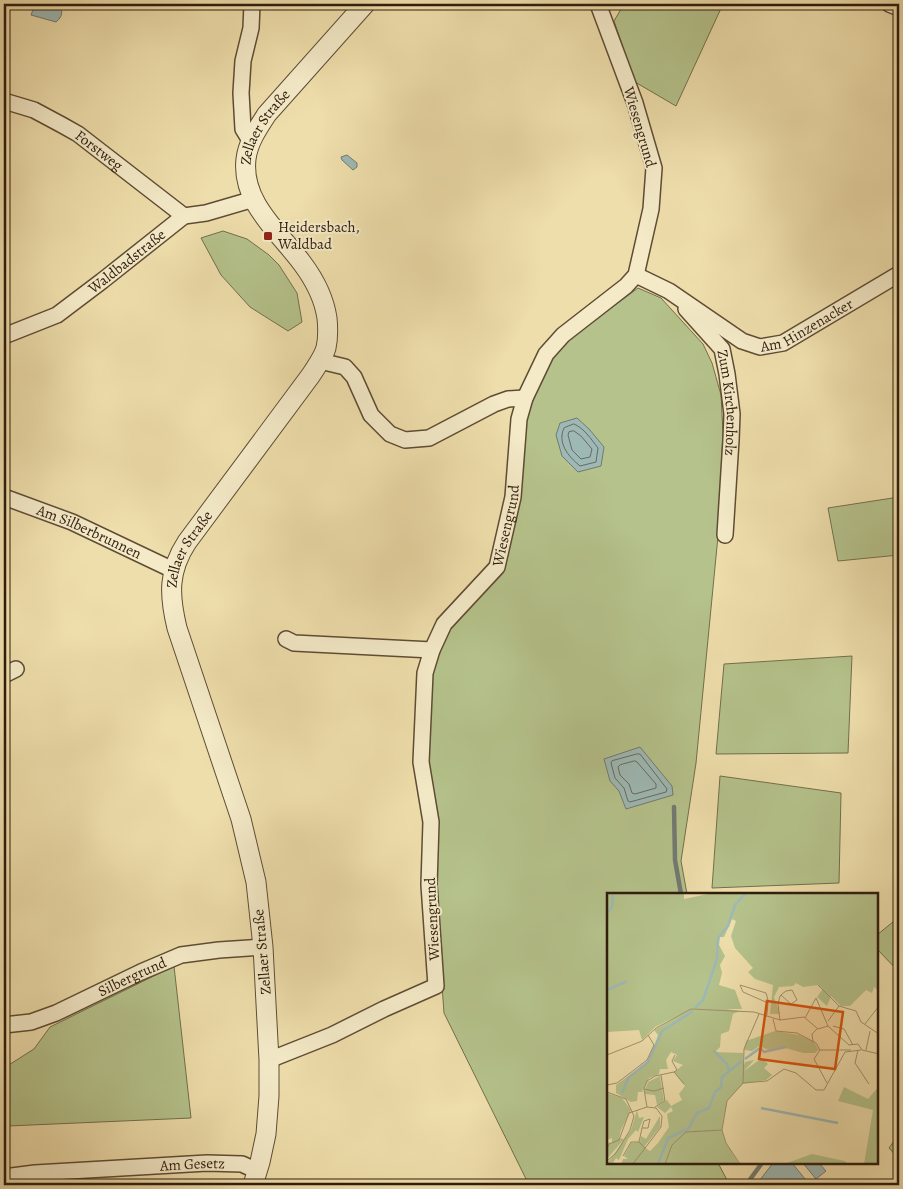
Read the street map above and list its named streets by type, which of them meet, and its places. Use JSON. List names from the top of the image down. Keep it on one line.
{"streets":{"street":["Wiesengrund","Zellaer Straße","Forstweg","Waldbadstraße","Am Hinzenacker","Zum Kirchenholz","Am Silberbrunnen","Silbergrund","Am Gesetz"]},"crossings":[["Wiesengrund","Zellaer Straße"],["Wiesengrund","Am Hinzenacker"],["Zellaer Straße","Waldbadstraße"],["Zellaer Straße","Am Silberbrunnen"],["Zellaer Straße","Silbergrund"],["Zellaer Straße","Am Gesetz"],["Forstweg","Waldbadstraße"],["Am Hinzenacker","Zum Kirchenholz"]],"places":{"transit":["Heidersbach, Waldbad"]}}
